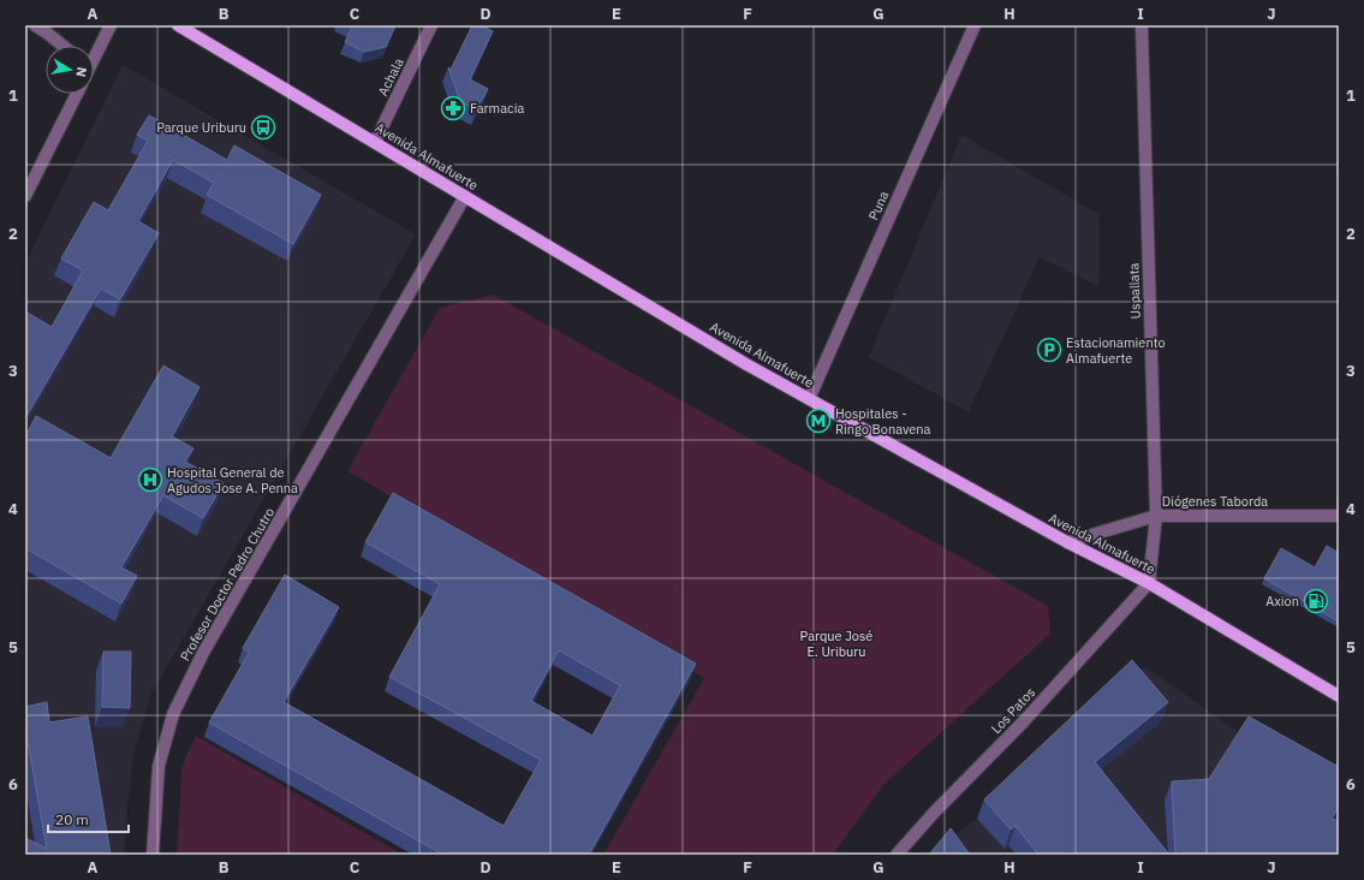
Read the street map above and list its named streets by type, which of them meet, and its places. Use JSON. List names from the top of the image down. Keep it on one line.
{"streets":{"main road":["Avenida Almafuerte"],"street":["Achala","Puna","Uspallata","Diógenes Taborda","Profesor Doctor Pedro Chutro","Los Patos"]},"crossings":[["Achala","Avenida Almafuerte"],["Avenida Almafuerte","Puna"],["Avenida Almafuerte","Uspallata"],["Avenida Almafuerte","Diógenes Taborda"],["Avenida Almafuerte","Profesor Doctor Pedro Chutro"],["Avenida Almafuerte","Los Patos"],["Uspallata","Diógenes Taborda"],["Uspallata","Los Patos"]],"parks":["Parque José E. Uriburu"],"places":{"pharmacy":["Farmacia"],"bus stop":["Parque Uriburu"],"parking":["Estacionamiento Almafuerte"],"metro station":["Hospitales - Ringo Bonavena"],"hospital":["Hospital General de Agudos Jose A. Penna"],"fuel station":["Axion"]},"scale_bar":"20 m","north":"right","grid":{"columns":["A","B","C","D","E","F","G","H","I","J"],"rows":["1","2","3","4","5","6"]}}
